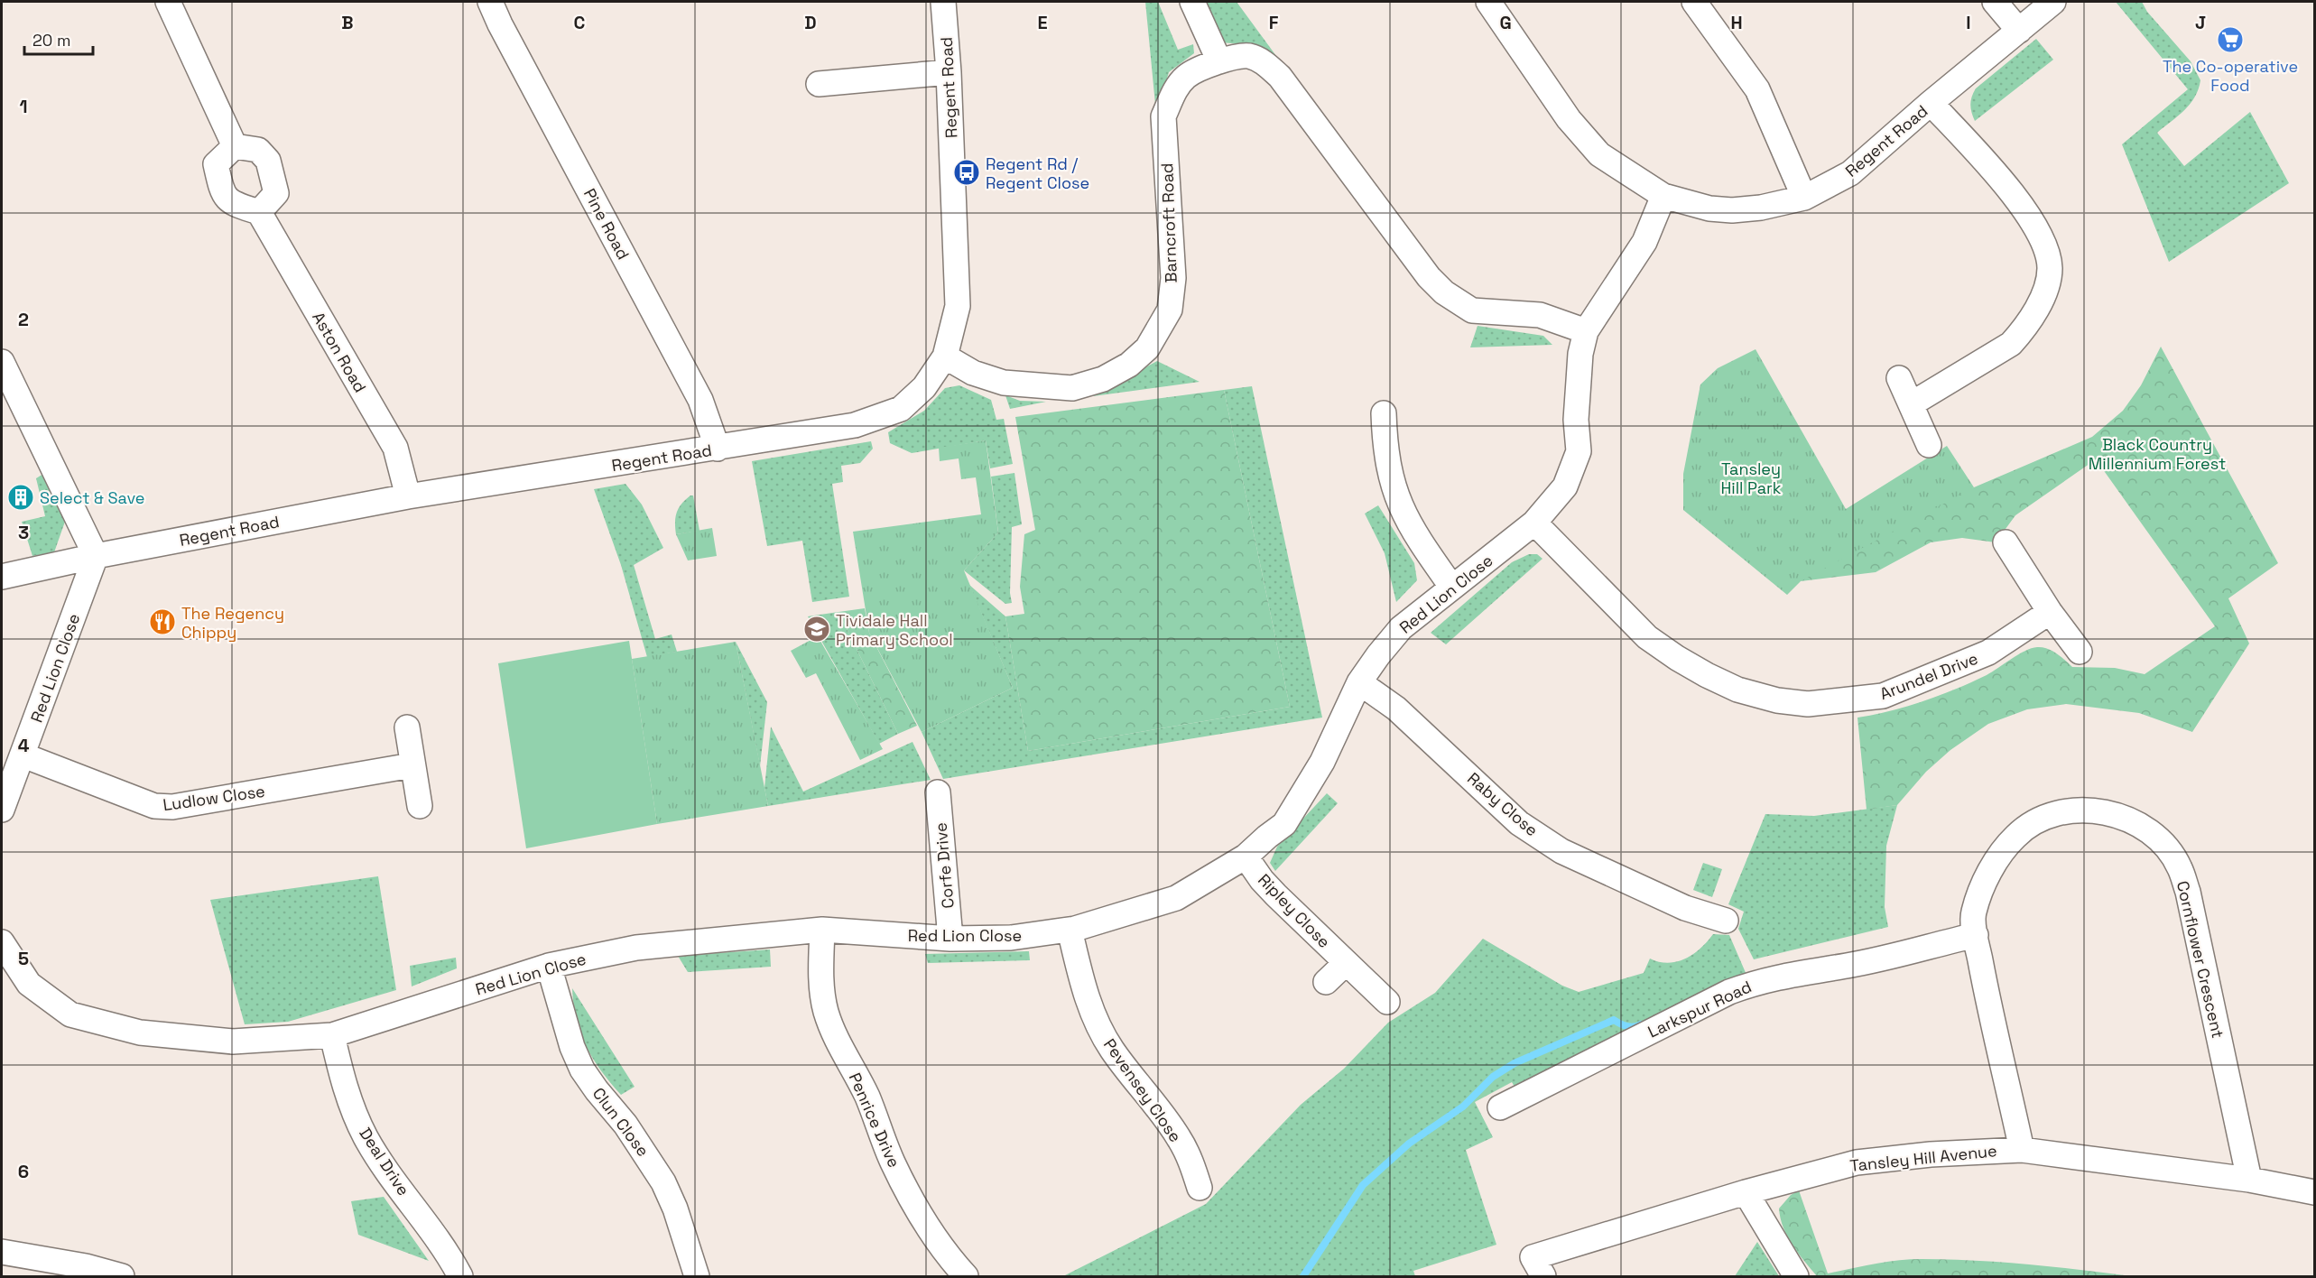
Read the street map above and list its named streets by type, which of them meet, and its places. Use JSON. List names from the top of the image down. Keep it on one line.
{"streets":{"street":["Regent Road","Barncroft Road","Pine Road","Aston Road","Red Lion Close","Arundel Drive","Ludlow Close","Raby Close","Corfe Drive","Ripley Close","Cornflower Crescent","Larkspur Road","Pevensey Close","Penrice Drive","Clun Close","Tansley Hill Avenue","Deal Drive"]},"crossings":[["Regent Road","Barncroft Road"],["Regent Road","Pine Road"],["Regent Road","Aston Road"],["Regent Road","Red Lion Close"],["Barncroft Road","Red Lion Close"],["Red Lion Close","Arundel Drive"],["Red Lion Close","Ludlow Close"],["Red Lion Close","Raby Close"],["Red Lion Close","Corfe Drive"],["Red Lion Close","Ripley Close"],["Red Lion Close","Pevensey Close"],["Red Lion Close","Penrice Drive"],["Red Lion Close","Clun Close"],["Red Lion Close","Deal Drive"],["Cornflower Crescent","Larkspur Road"],["Cornflower Crescent","Tansley Hill Avenue"]],"parks":["Black Country Millennium Forest","Tansley Hill Park"],"places":{"supermarket":["The Co-operative Food"],"bus stop":["Regent Rd / Regent Close"],"building":["Select & Save"],"restaurant":["The Regency Chippy"],"school or university":["Tividale Hall Primary School"]},"scale_bar":"20 m","grid":{"columns":["B","C","D","E","F","G","H","I","J"],"rows":["1","2","3","4","5","6"]}}
